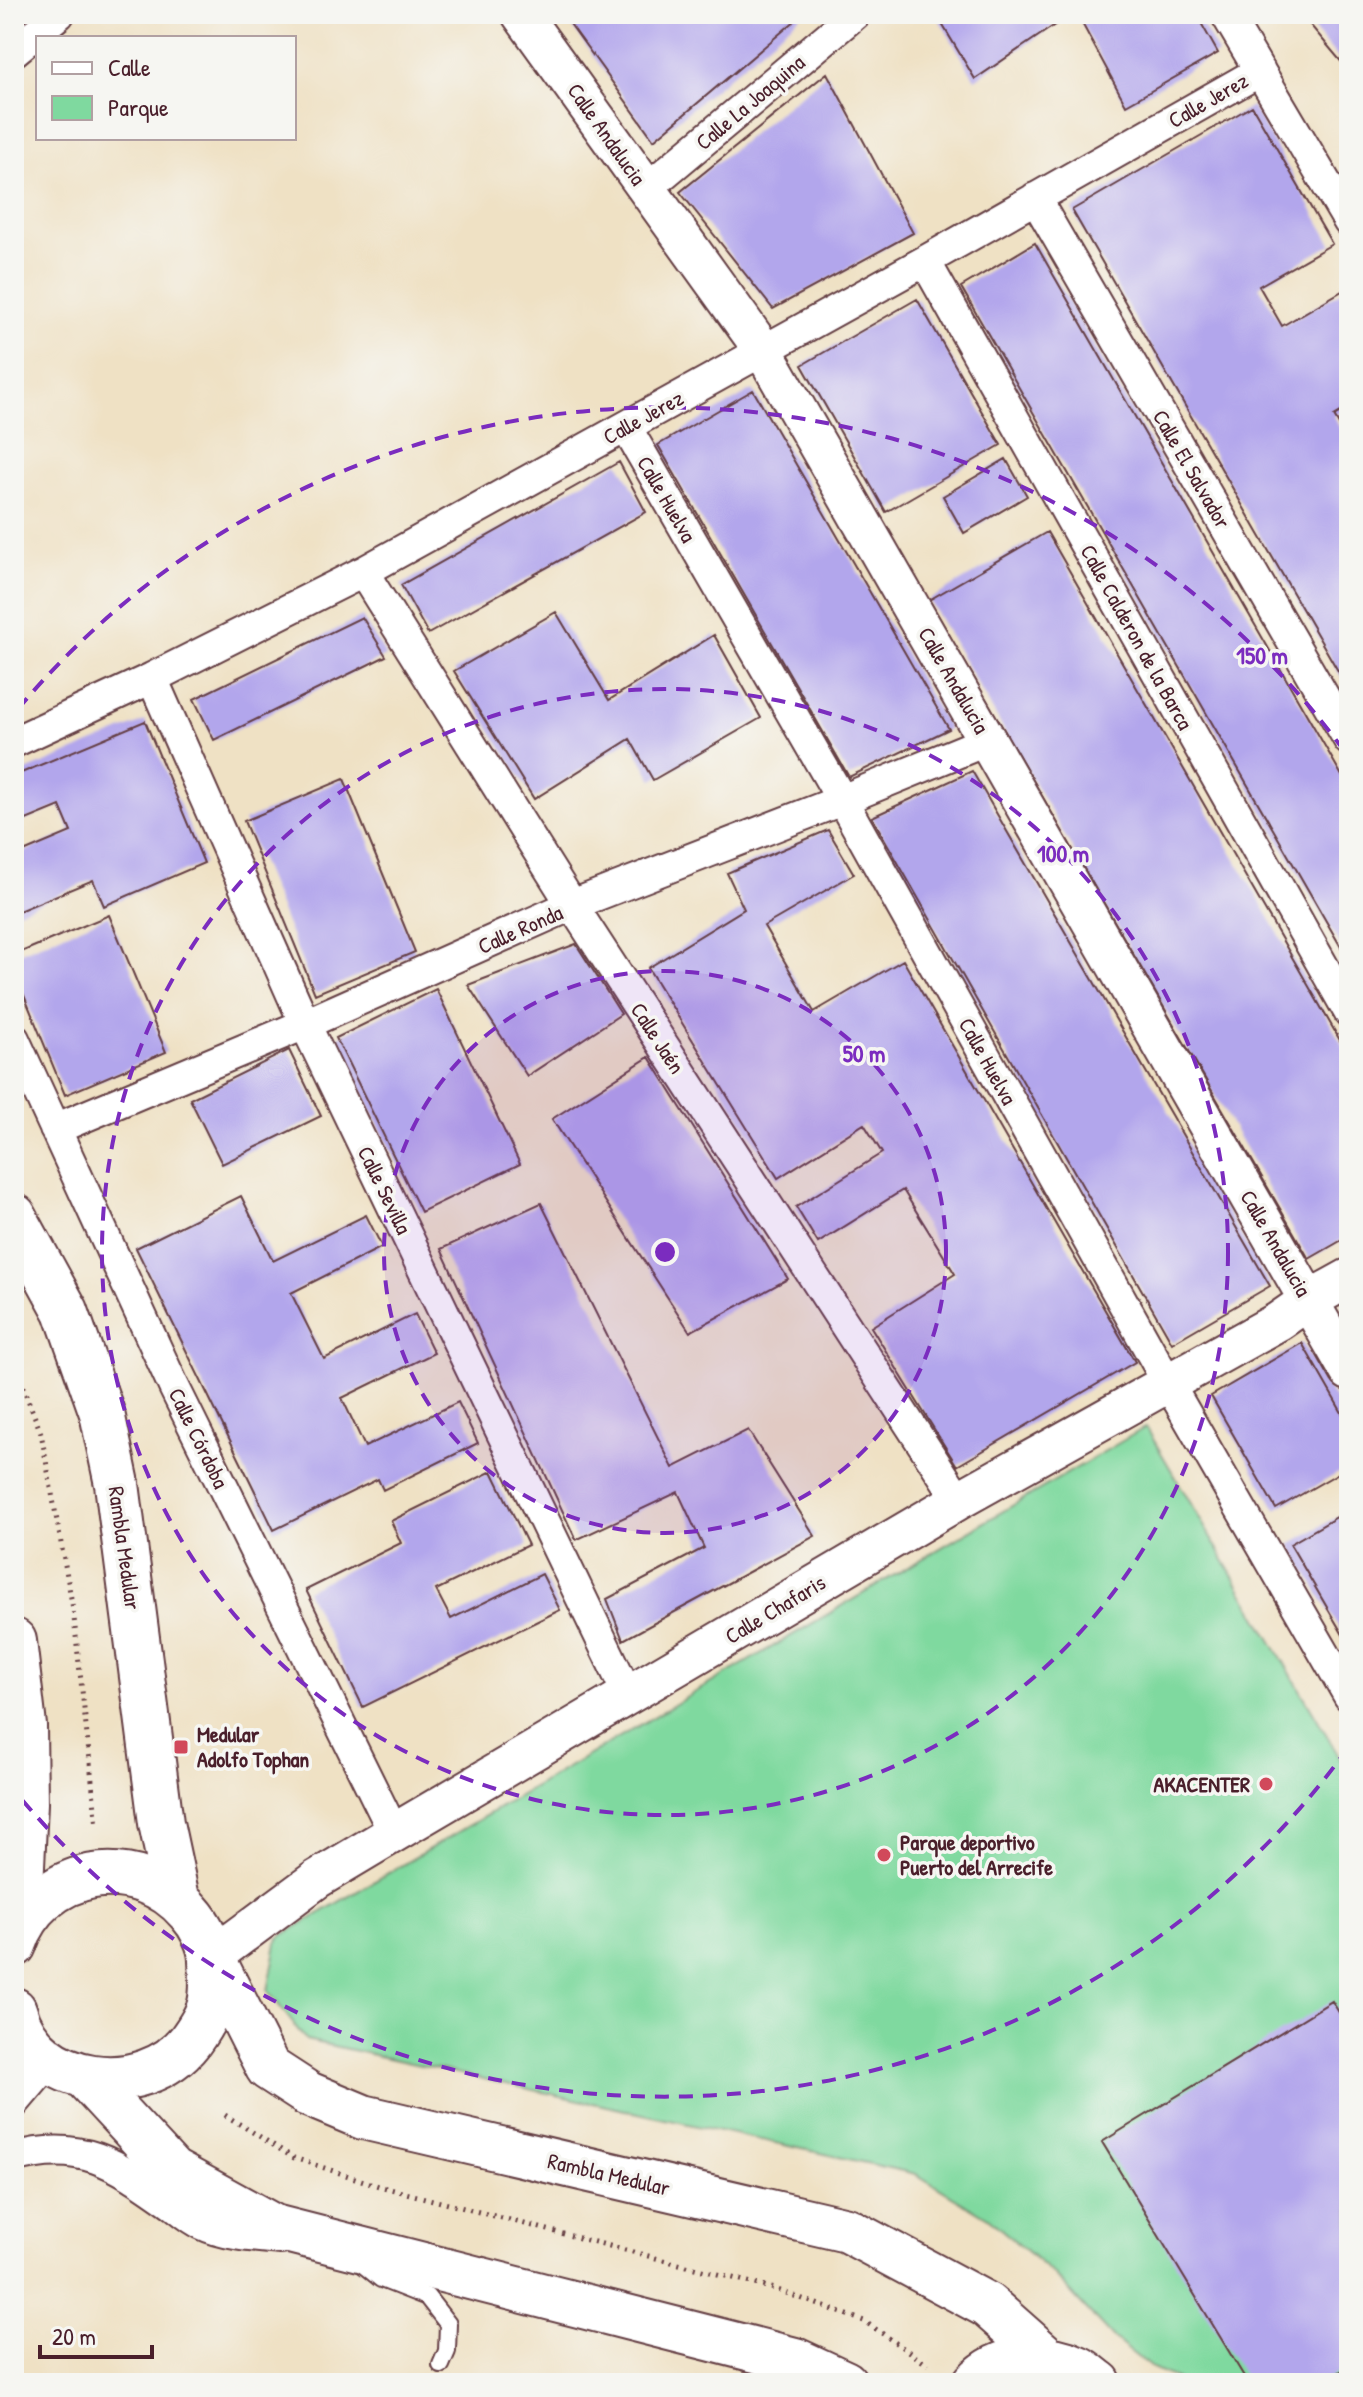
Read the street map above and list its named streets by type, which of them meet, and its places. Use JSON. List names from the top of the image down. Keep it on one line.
{"streets":{"main road":["Rambla Medular"],"street":["Calle Jerez","Calle La Joaquina","Calle Andalucia","Calle El Salvador","Calle Huelva","Calle Calderon de la Barca","Calle Ronda","Calle Jaén","Calle Sevilla","Calle Córdoba","Calle Chafaris"]},"crossings":[["Calle Jerez","Calle Andalucia"],["Calle Jerez","Calle El Salvador"],["Calle Jerez","Calle Huelva"],["Calle Jerez","Calle Calderon de la Barca"],["Calle Jerez","Calle Jaén"],["Calle Jerez","Calle Sevilla"],["Calle La Joaquina","Calle Andalucia"],["Calle Andalucia","Calle Ronda"],["Calle Andalucia","Calle Chafaris"],["Calle Huelva","Calle Ronda"],["Calle Huelva","Calle Chafaris"],["Calle Ronda","Calle Jaén"],["Calle Ronda","Calle Sevilla"],["Calle Ronda","Calle Córdoba"],["Calle Jaén","Calle Chafaris"],["Calle Sevilla","Calle Chafaris"],["Calle Córdoba","Calle Chafaris"],["Rambla Medular","Calle Chafaris"]],"places":{"transit":["Medular Adolfo Tophan"],"other":["AKACENTER","Parque deportivo Puerto del Arrecife"]},"legend":["Calle","Parque"],"scale_bar":"20 m","rings":["150 m","100 m","50 m"]}
